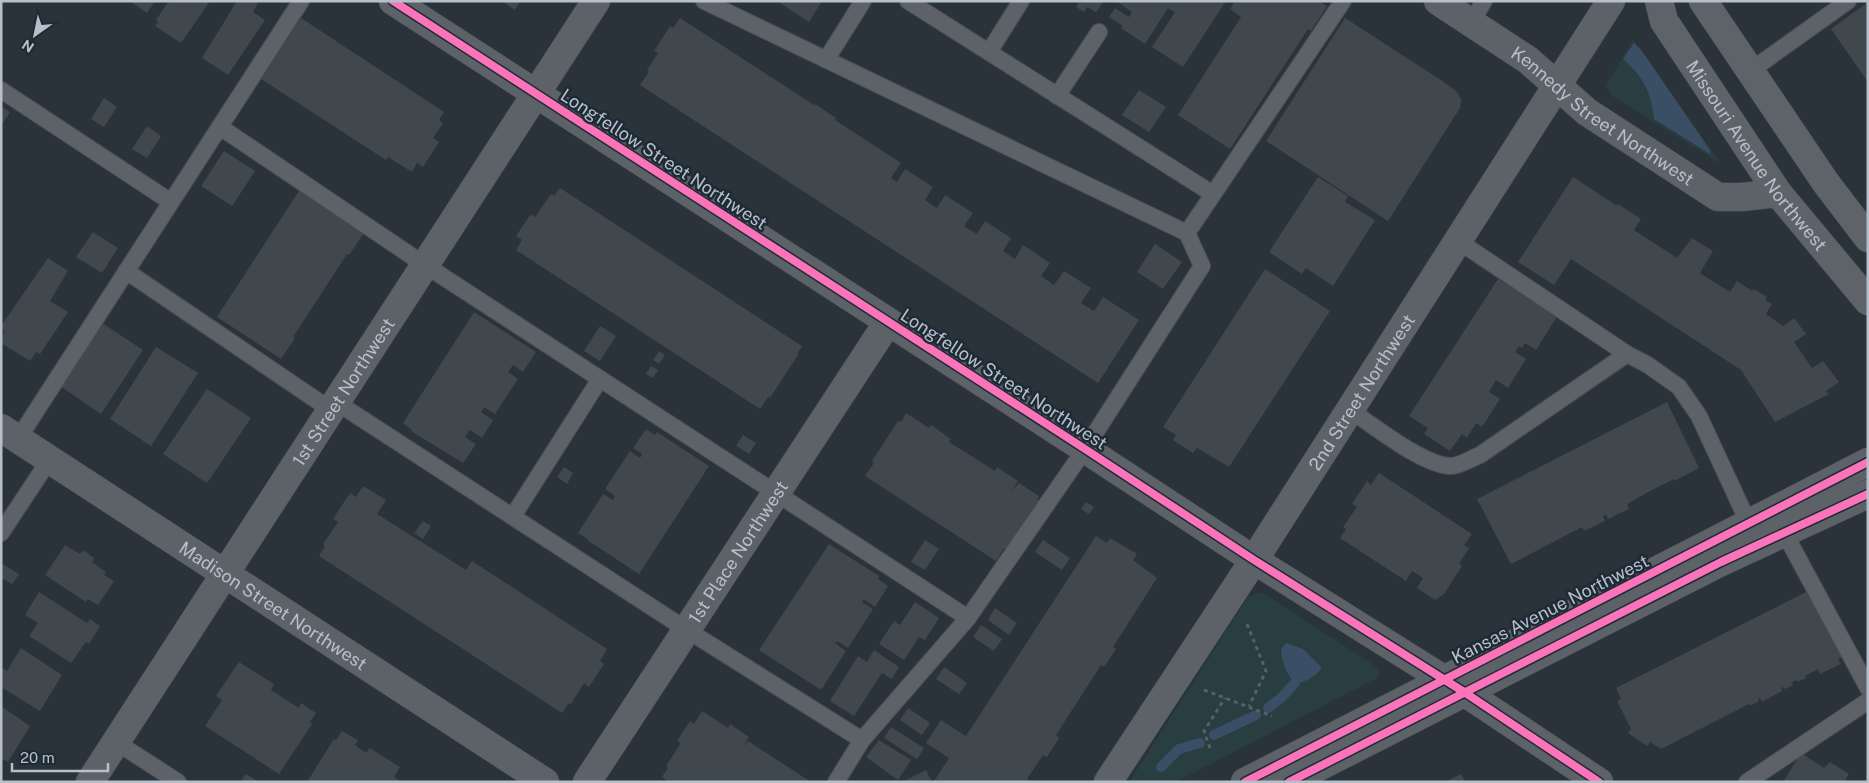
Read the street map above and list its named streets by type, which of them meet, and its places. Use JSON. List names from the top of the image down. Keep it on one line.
{"streets":{"main road":["Missouri Avenue Northwest"],"street":["Kennedy Street Northwest","Longfellow Street Northwest","1st Street Northwest","2nd Street Northwest","1st Place Northwest","Madison Street Northwest","Kansas Avenue Northwest"]},"crossings":[["Kennedy Street Northwest","Missouri Avenue Northwest"],["Kennedy Street Northwest","2nd Street Northwest"],["Longfellow Street Northwest","1st Street Northwest"],["Longfellow Street Northwest","2nd Street Northwest"],["Longfellow Street Northwest","1st Place Northwest"],["Longfellow Street Northwest","Kansas Avenue Northwest"],["1st Street Northwest","Madison Street Northwest"]],"scale_bar":"20 m","north":"bottom left"}
